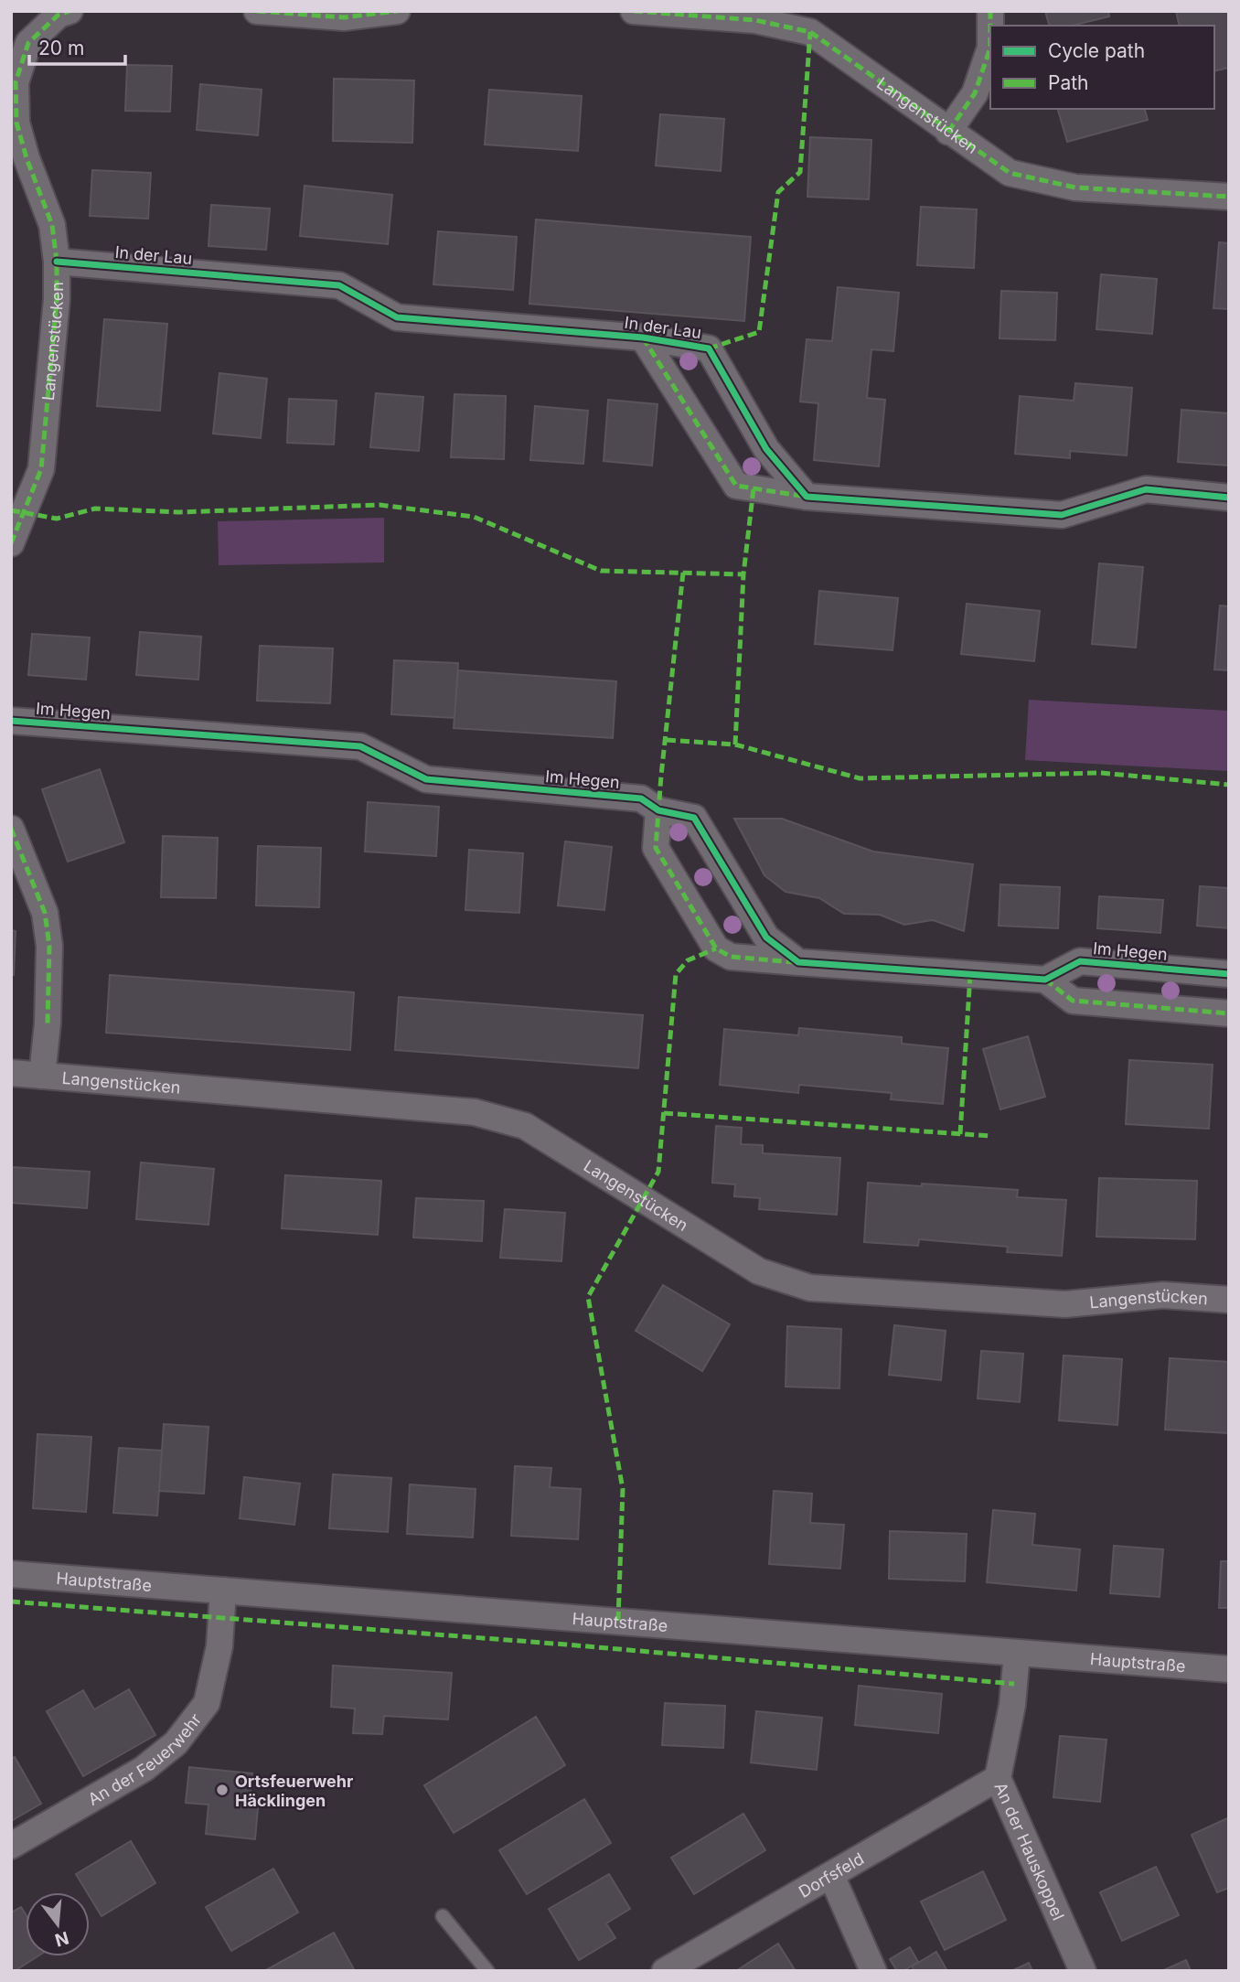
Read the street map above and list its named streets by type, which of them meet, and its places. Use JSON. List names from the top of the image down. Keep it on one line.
{"streets":{"street":["Langenstücken","In der Lau","Im Hegen","Hauptstraße","An der Feuerwehr","An der Hauskoppel","Dorfsfeld"]},"crossings":[["Langenstücken","In der Lau"],["Hauptstraße","An der Feuerwehr"],["Hauptstraße","An der Hauskoppel"],["An der Hauskoppel","Dorfsfeld"]],"places":["Ortsfeuerwehr Häcklingen"],"legend":["Cycle path","Path"],"scale_bar":"20 m","north":"bottom"}
